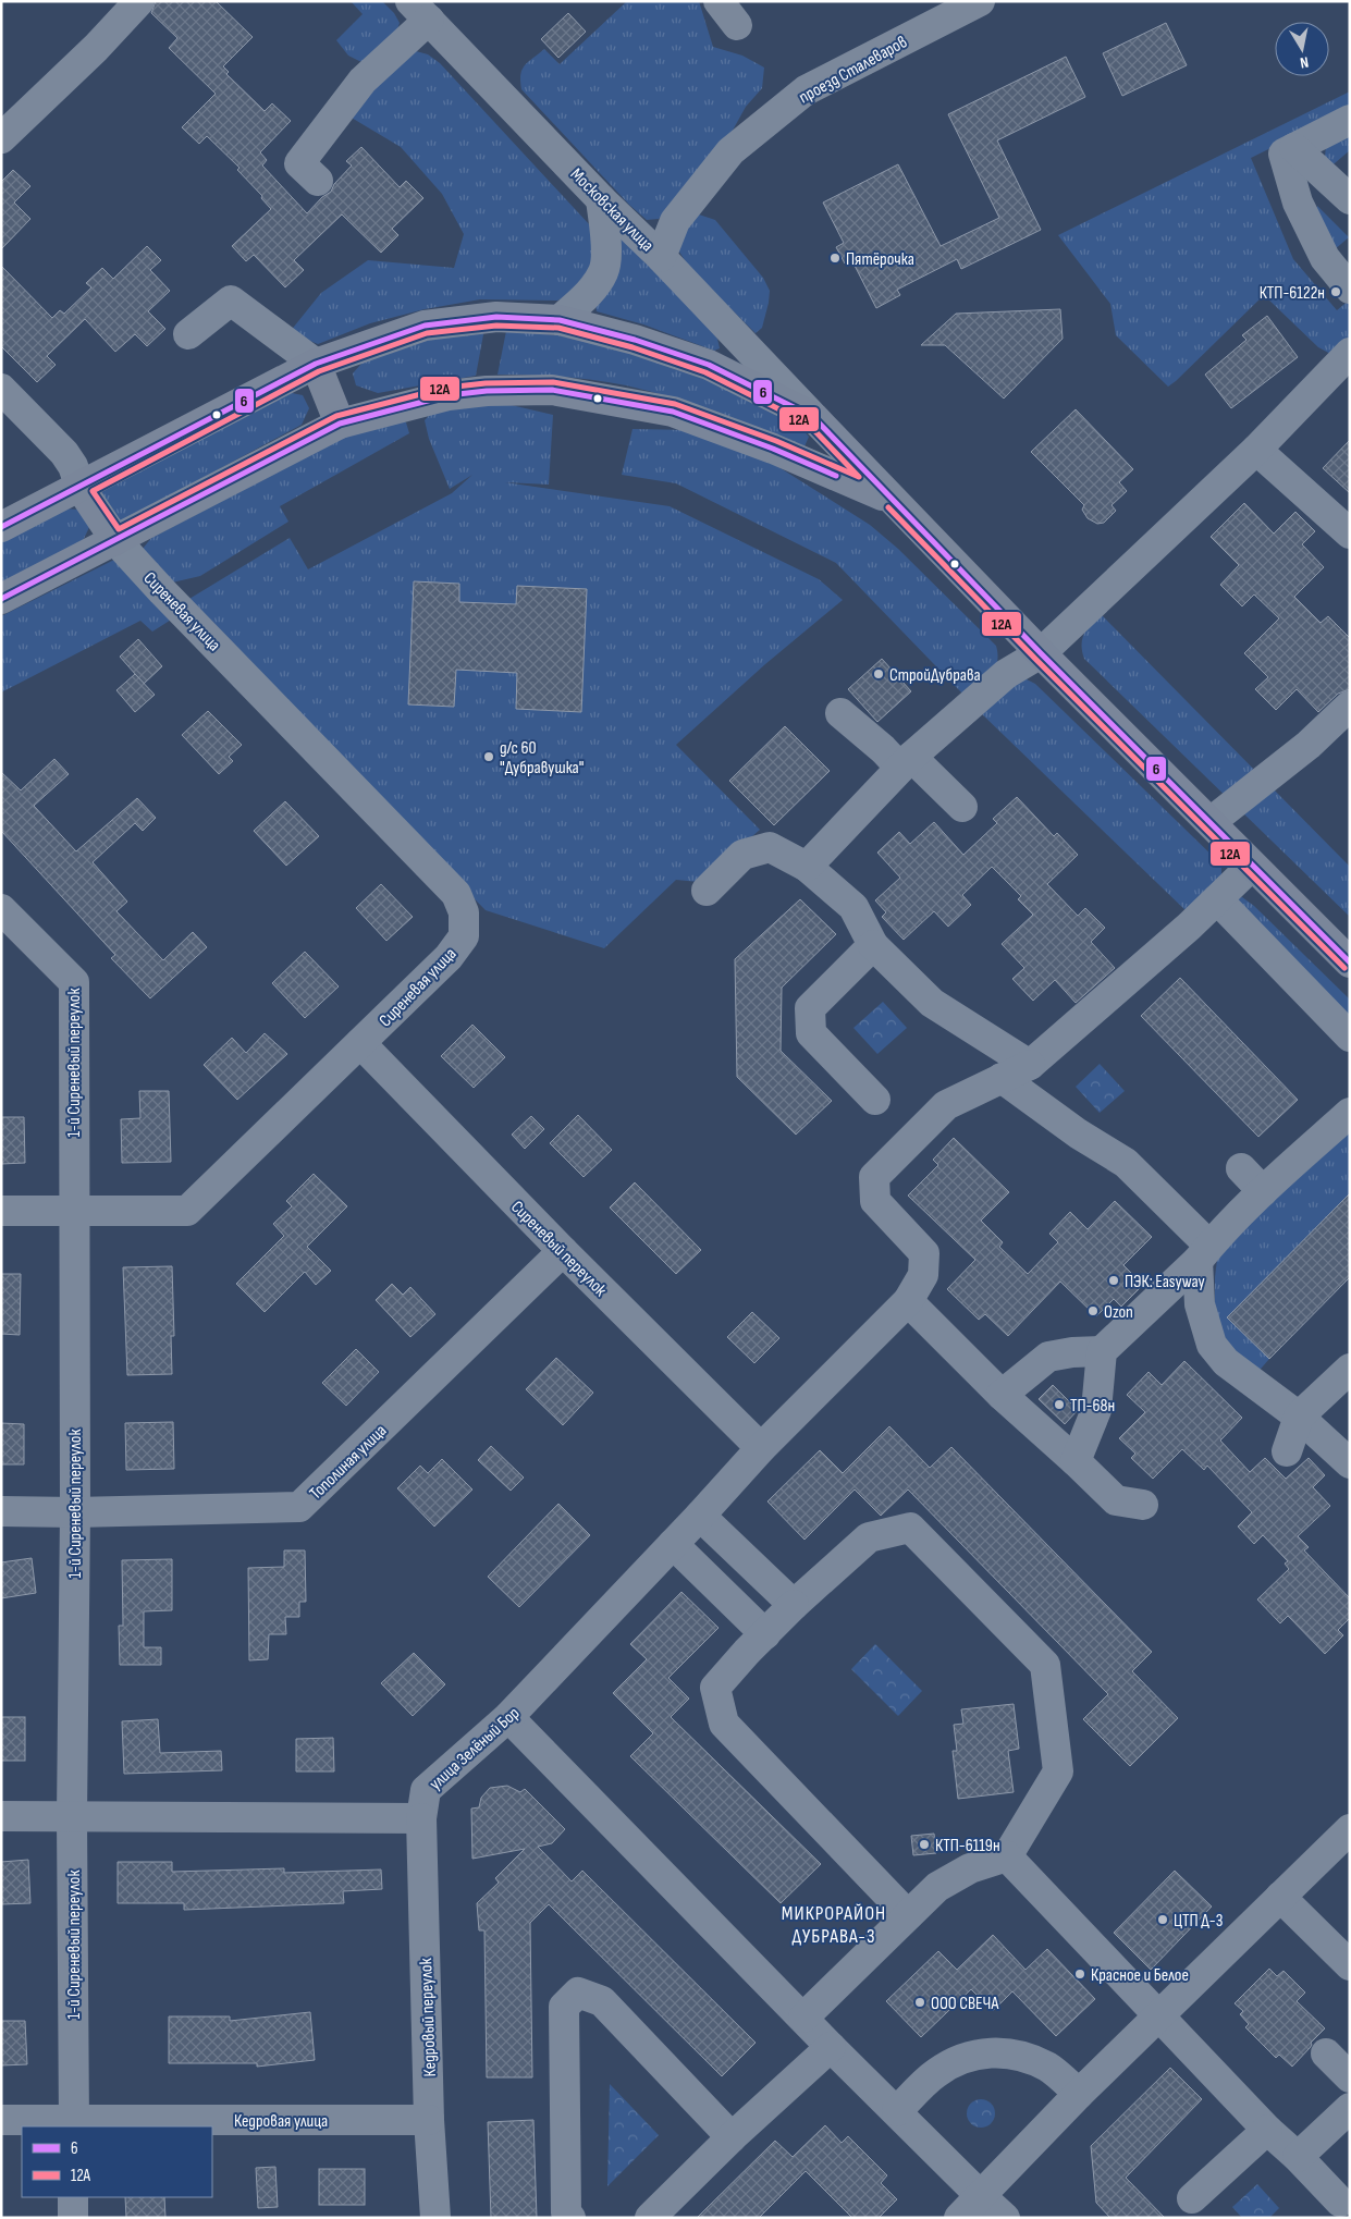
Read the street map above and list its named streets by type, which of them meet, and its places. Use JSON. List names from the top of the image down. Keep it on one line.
{"streets":{"street":["проезд Сталеваров","Московская улица","Сиреневая улица","1-й Сиреневый переулок","Сиреневый переулок","Тополиная улица","улица Зелёный Бор","Кедровый переулок","Кедровая улица"]},"crossings":[["проезд Сталеваров","Московская улица"],["Сиреневая улица","1-й Сиреневый переулок"],["Сиреневая улица","Сиреневый переулок"],["1-й Сиреневый переулок","Тополиная улица"],["1-й Сиреневый переулок","Кедровая улица"],["Сиреневый переулок","Тополиная улица"],["Сиреневый переулок","улица Зелёный Бор"],["улица Зелёный Бор","Кедровый переулок"],["Кедровый переулок","Кедровая улица"]],"districts":["МИКРОРАЙОН ДУБРАВА-3"],"places":["Пятёрочка","КТП-6122н","СтройДубрава","д/с 60 \"Дубравушка\"","ПЭК: Easyway","Ozon","ТП-68н","КТП-6119н","ЦТП Д-3","Красное и Белое","ООО СВЕЧА"],"lines":["transit line 6","transit line 12А"],"legend":["6","12А"],"north":"bottom"}
